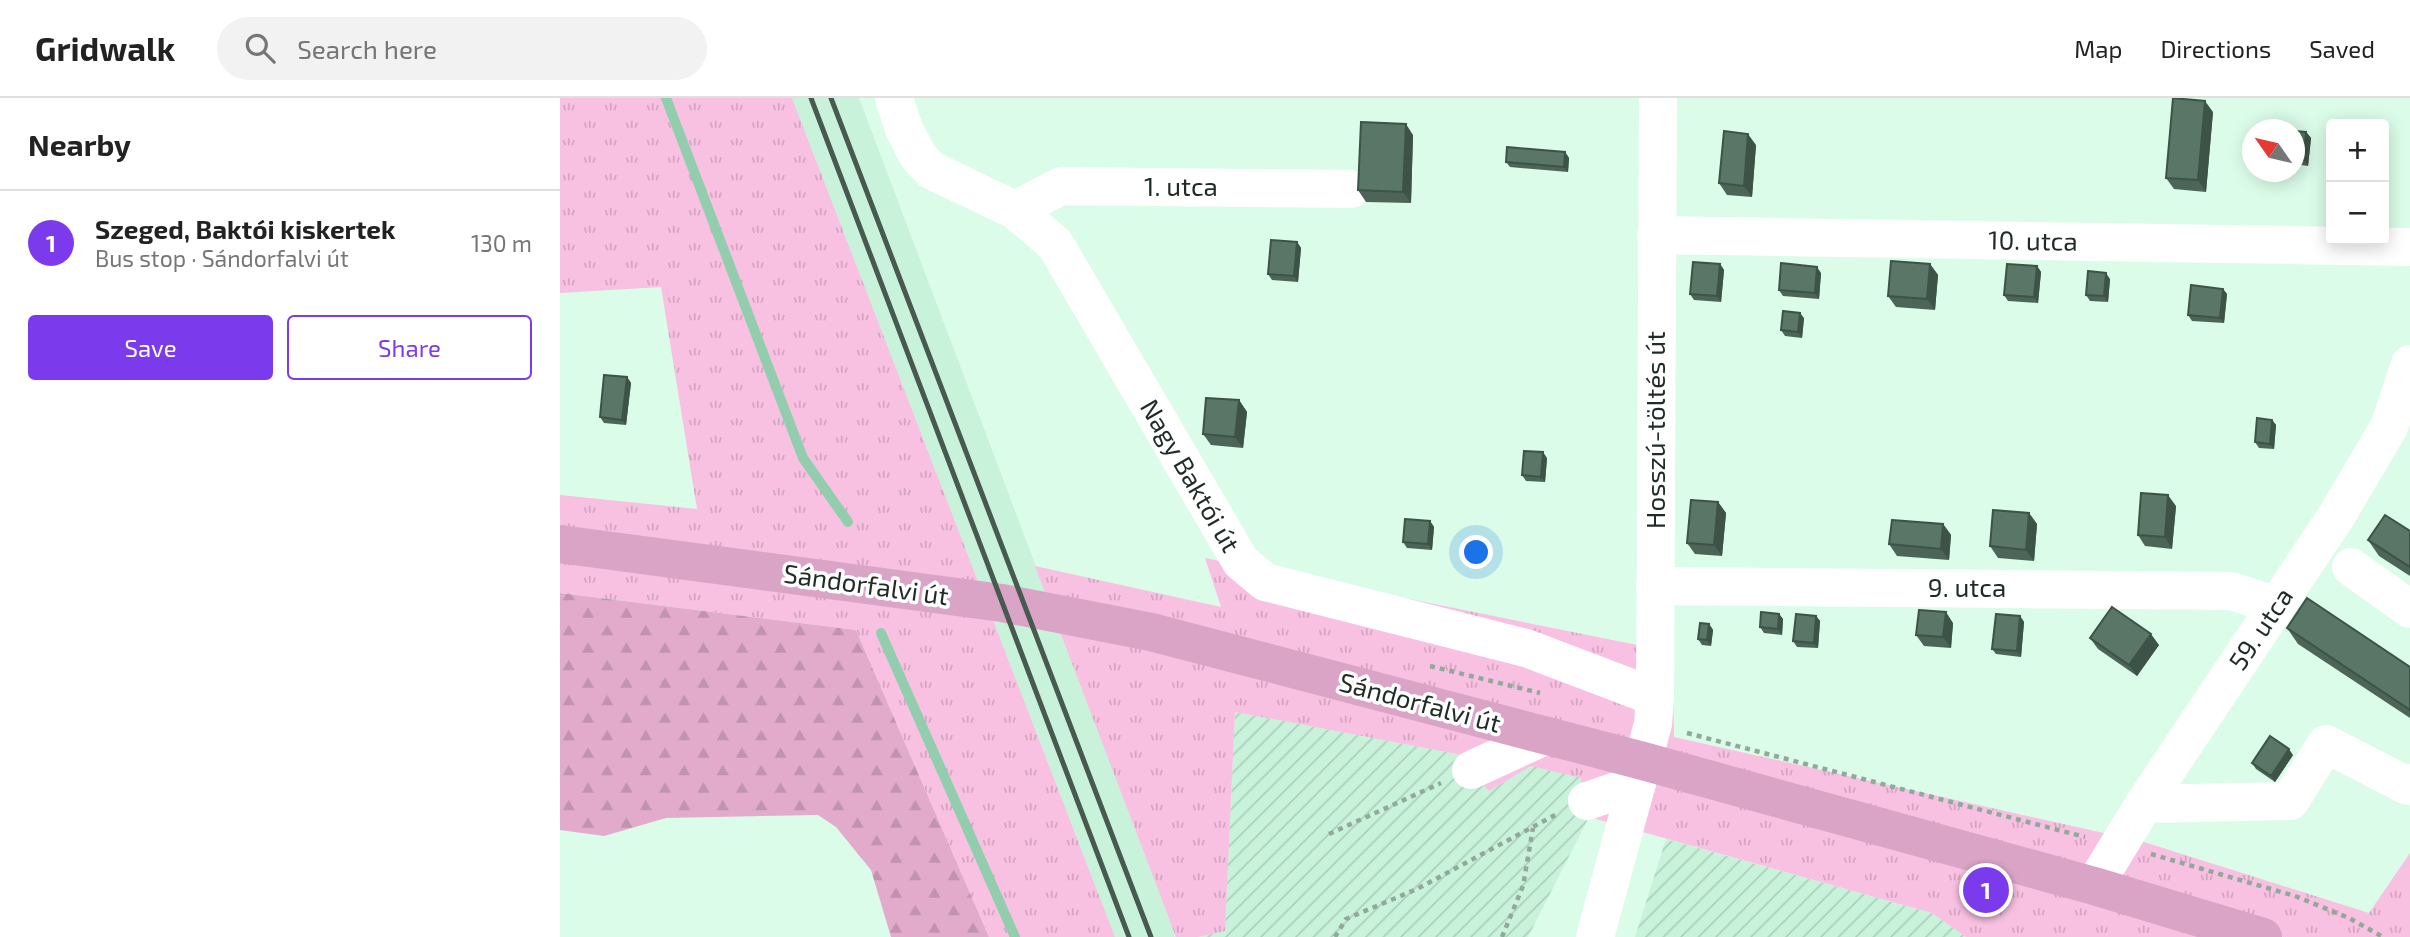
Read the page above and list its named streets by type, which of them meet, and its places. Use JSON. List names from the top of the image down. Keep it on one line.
{"streets":{"main road":["Sándorfalvi út"],"street":["1. utca","10. utca","Hosszú-töltés út","Nagy Baktói út","9. utca","59. utca"]},"crossings":[["1. utca","Nagy Baktói út"],["10. utca","Hosszú-töltés út"],["Hosszú-töltés út","Nagy Baktói út"],["Hosszú-töltés út","Sándorfalvi út"],["Hosszú-töltés út","9. utca"],["Sándorfalvi út","59. utca"],["9. utca","59. utca"]],"north":"top left","page":{"header":"Gridwalk","search":"Search here","nav":["Map","Directions","Saved"],"heading":"Nearby","map_buttons":["+","−"],"list":[{"mark":"1","name":"Szeged, Baktói kiskertek","note":"Bus stop · Sándorfalvi út","value":"130 m"}],"buttons":["Save","Share"],"pins":"1"}}
